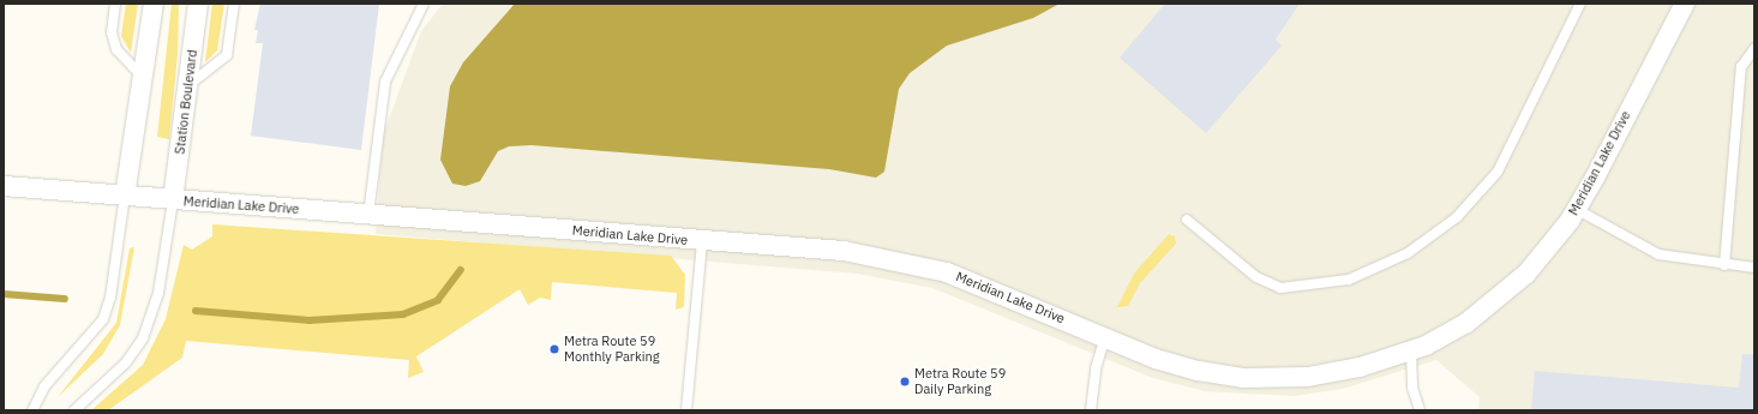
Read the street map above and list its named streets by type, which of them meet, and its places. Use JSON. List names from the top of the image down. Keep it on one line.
{"streets":{"street":["Station Boulevard","Meridian Lake Drive"]},"crossings":[["Station Boulevard","Meridian Lake Drive"]],"places":["Metra Route 59 Monthly Parking","Metra Route 59 Daily Parking"]}
